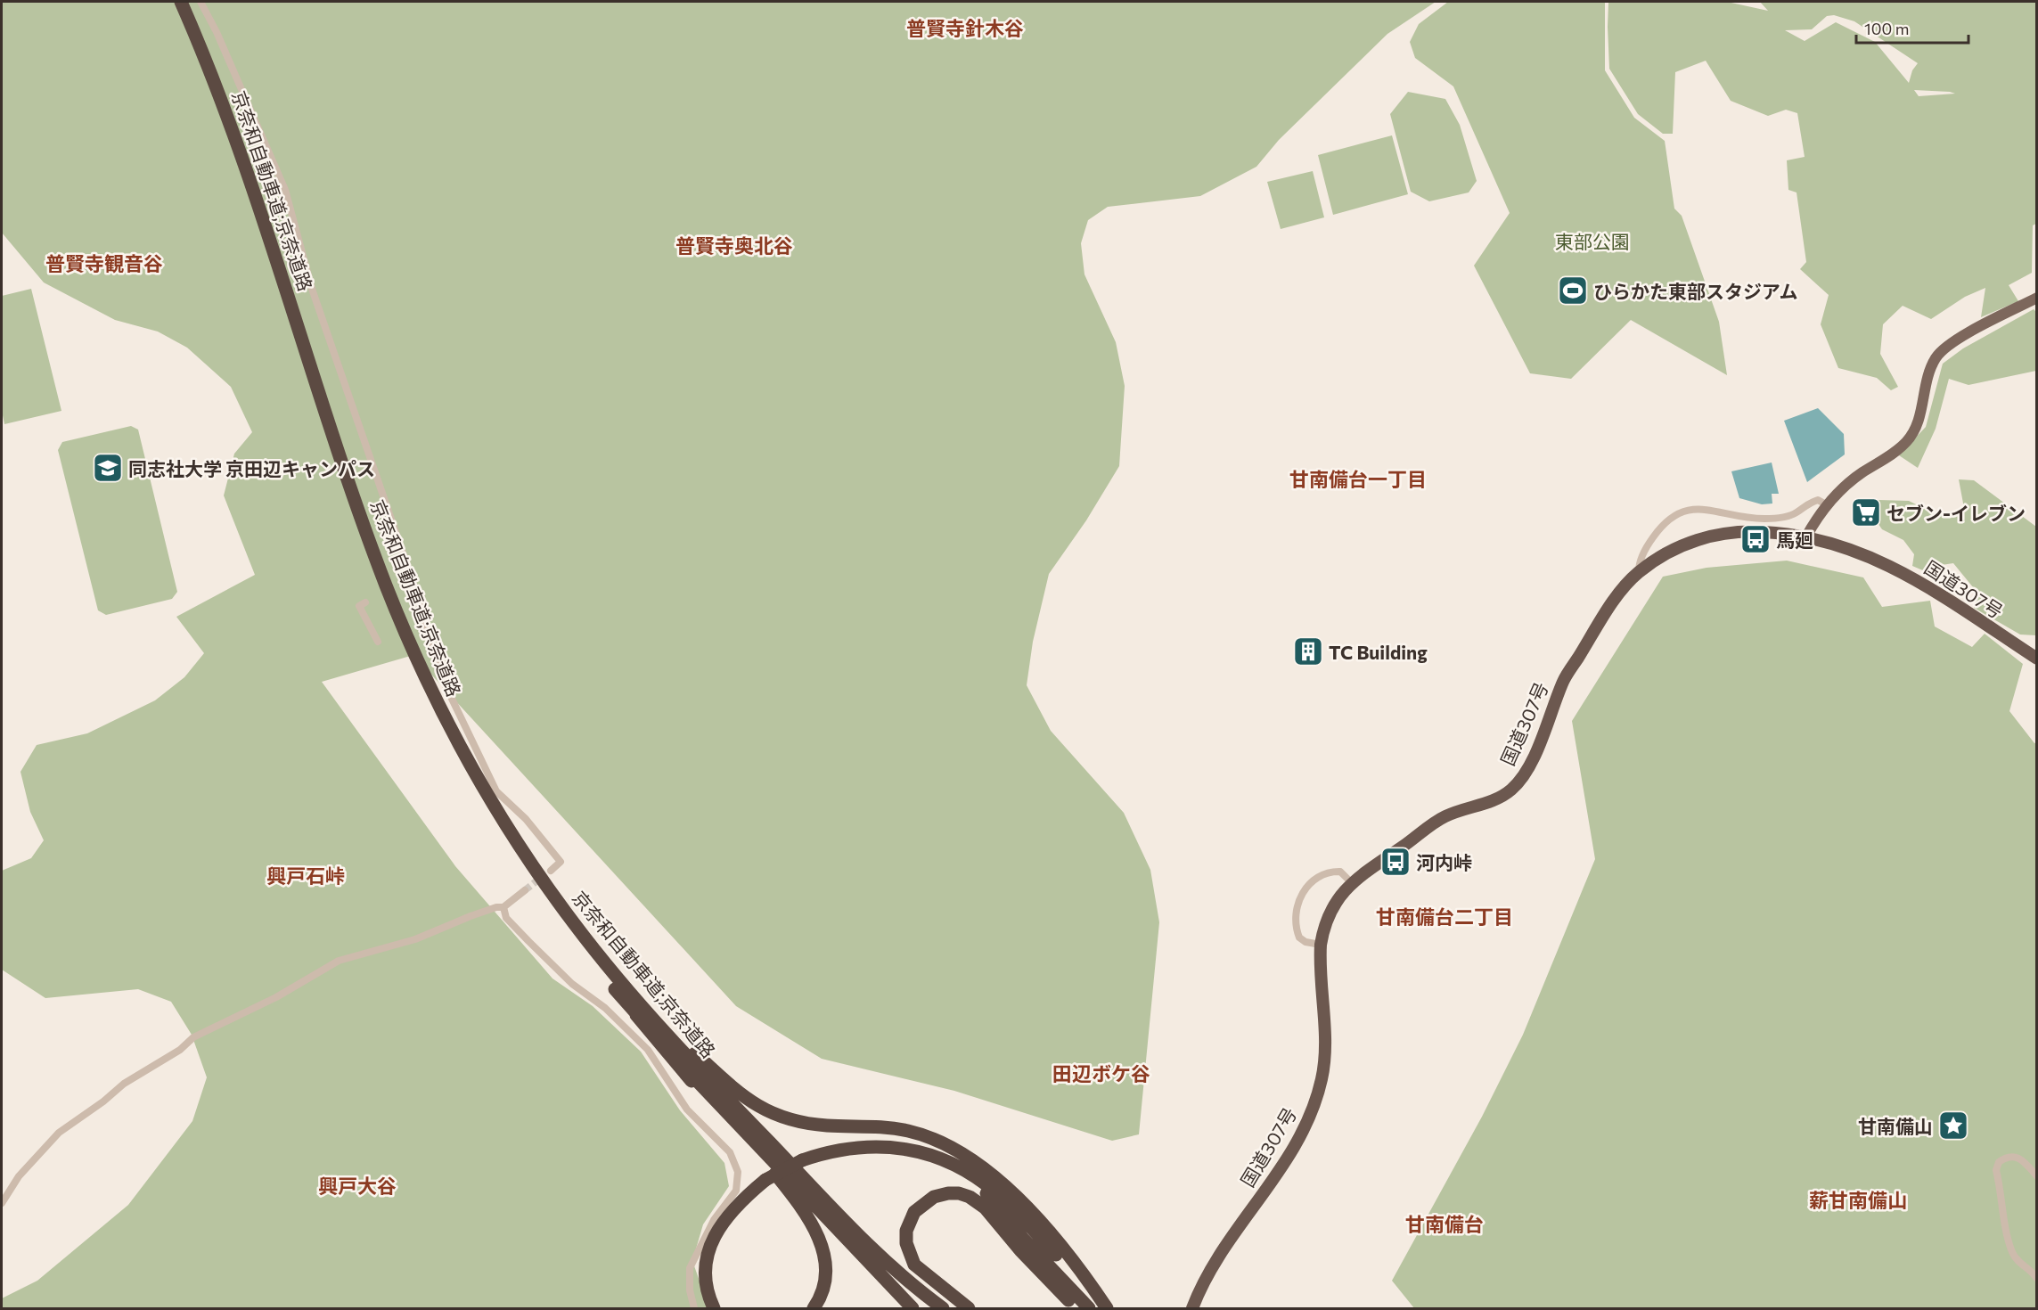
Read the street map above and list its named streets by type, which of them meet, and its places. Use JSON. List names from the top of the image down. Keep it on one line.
{"streets":{"highway":["京奈和自動車道;京奈道路","国道307号"]},"districts":["普賢寺針木谷","普賢寺奥北谷","普賢寺観音谷","甘南備台一丁目","興戸石峠","甘南備台二丁目","田辺ボケ谷","興戸大谷","薪甘南備山","甘南備台"],"parks":["東部公園"],"places":{"sports":["ひらかた東部スタジアム"],"school or university":["同志社大学 京田辺キャンパス"],"supermarket":["セブン-イレブン"],"bus stop":["馬廻","河内峠"],"building":["TC Building"],"place":["甘南備山"]},"scale_bar":"100 m"}
